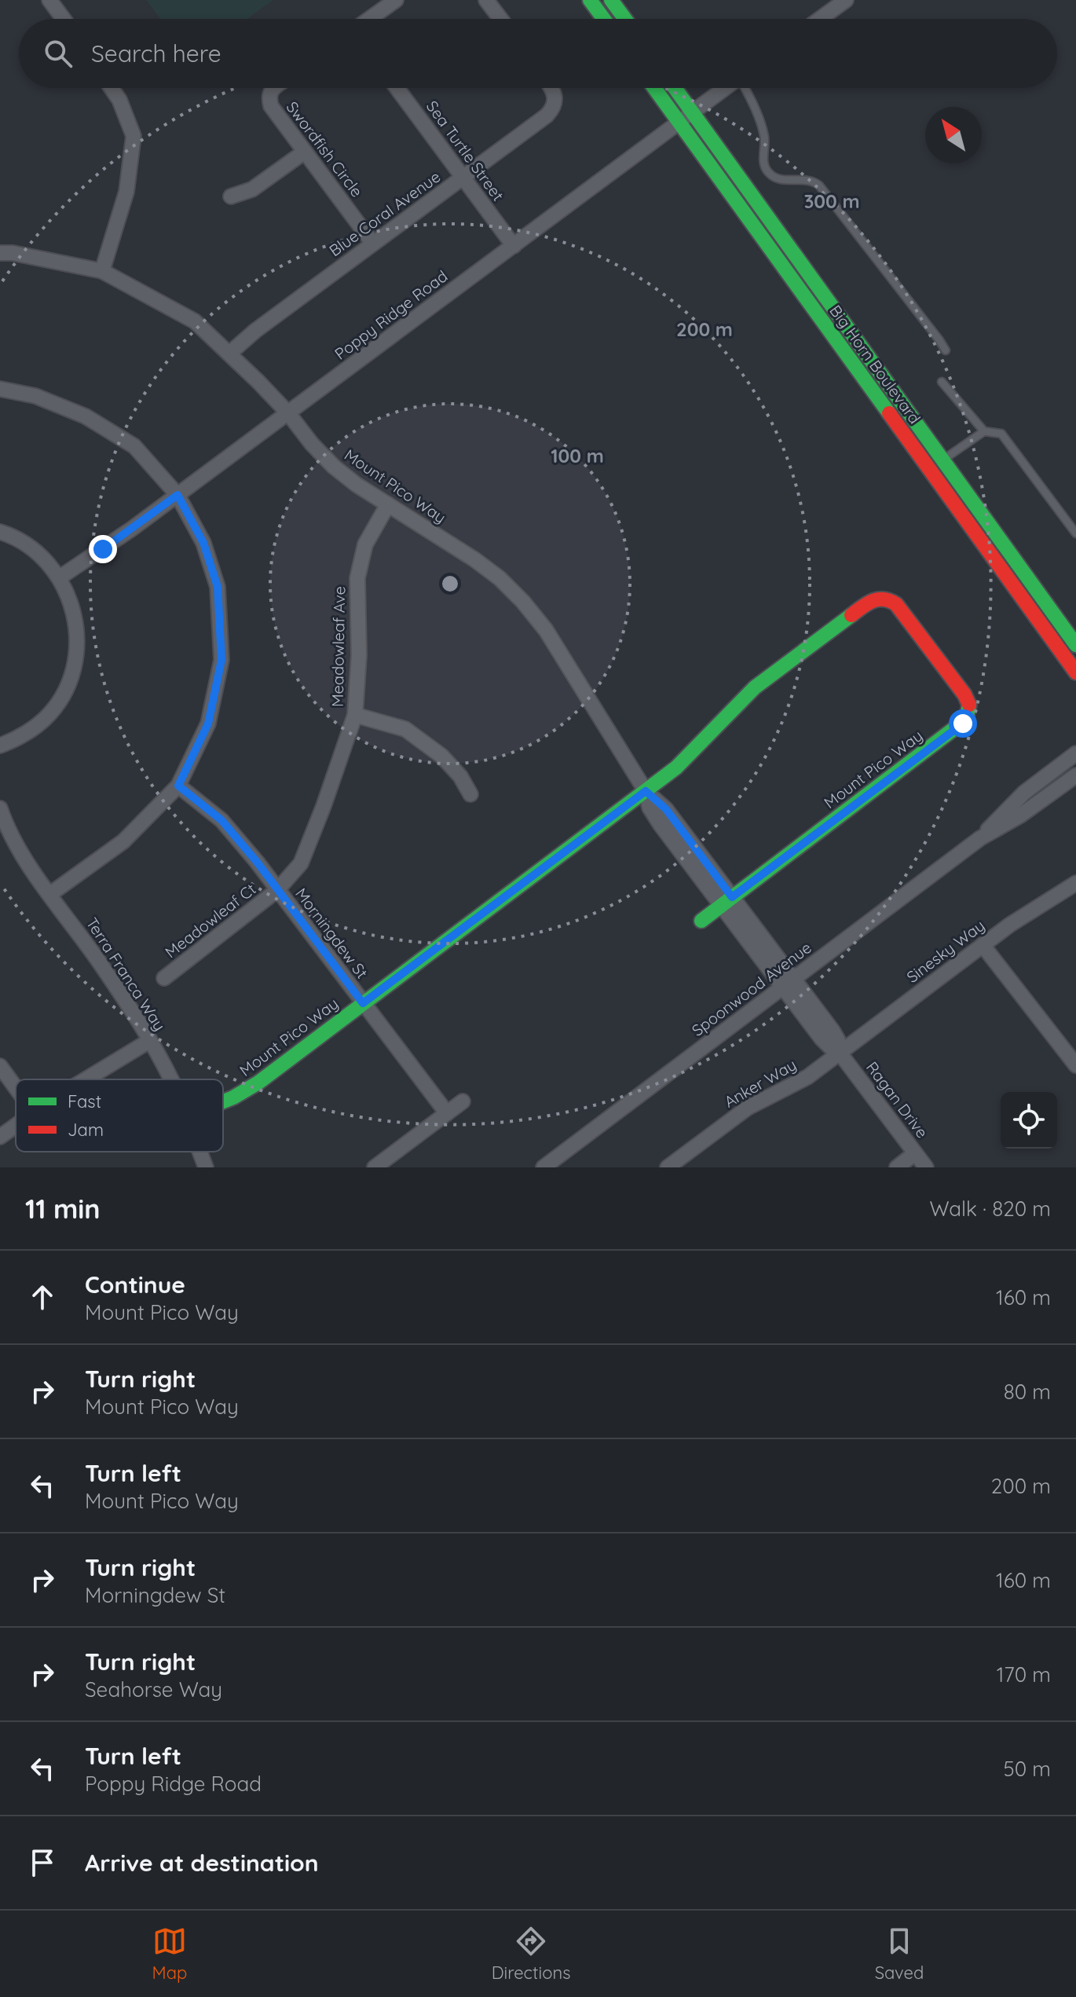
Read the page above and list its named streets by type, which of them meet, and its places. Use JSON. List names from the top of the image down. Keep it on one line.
{"streets":{"main road":["Big Horn Boulevard","Mount Pico Way"],"street":["Swordfish Circle","Sea Turtle Street","Blue Coral Avenue","Poppy Ridge Road","Meadowleaf Ave","Meadowleaf Ct","Morningdew St","Sinesky Way","Terra Franca Way","Spoonwood Avenue","Anker Way","Ragan Drive"]},"crossings":[["Swordfish Circle","Blue Coral Avenue"],["Sea Turtle Street","Blue Coral Avenue"],["Sea Turtle Street","Poppy Ridge Road"],["Blue Coral Avenue","Mount Pico Way"],["Poppy Ridge Road","Big Horn Boulevard"],["Poppy Ridge Road","Mount Pico Way"],["Mount Pico Way","Meadowleaf Ave"],["Mount Pico Way","Morningdew St"],["Mount Pico Way","Spoonwood Avenue"],["Mount Pico Way","Ragan Drive"],["Meadowleaf Ave","Meadowleaf Ct"],["Meadowleaf Ave","Morningdew St"],["Meadowleaf Ct","Morningdew St"],["Sinesky Way","Anker Way"],["Sinesky Way","Ragan Drive"],["Spoonwood Avenue","Ragan Drive"],["Anker Way","Ragan Drive"]],"legend":["Fast","Jam"],"north":"top left","page":{"search":"Search here","heading":["11 min","Walk · 820 m"],"list":[["Continue","Mount Pico Way","160 m"],["Turn right","Mount Pico Way","80 m"],["Turn left","Mount Pico Way","200 m"],["Turn right","Morningdew St","160 m"],["Turn right","Seahorse Way","170 m"],["Turn left","Poppy Ridge Road","50 m"],"Arrive at destination"],"nav":["Map","Directions","Saved"]},"rings":["300 m","200 m","100 m"]}
